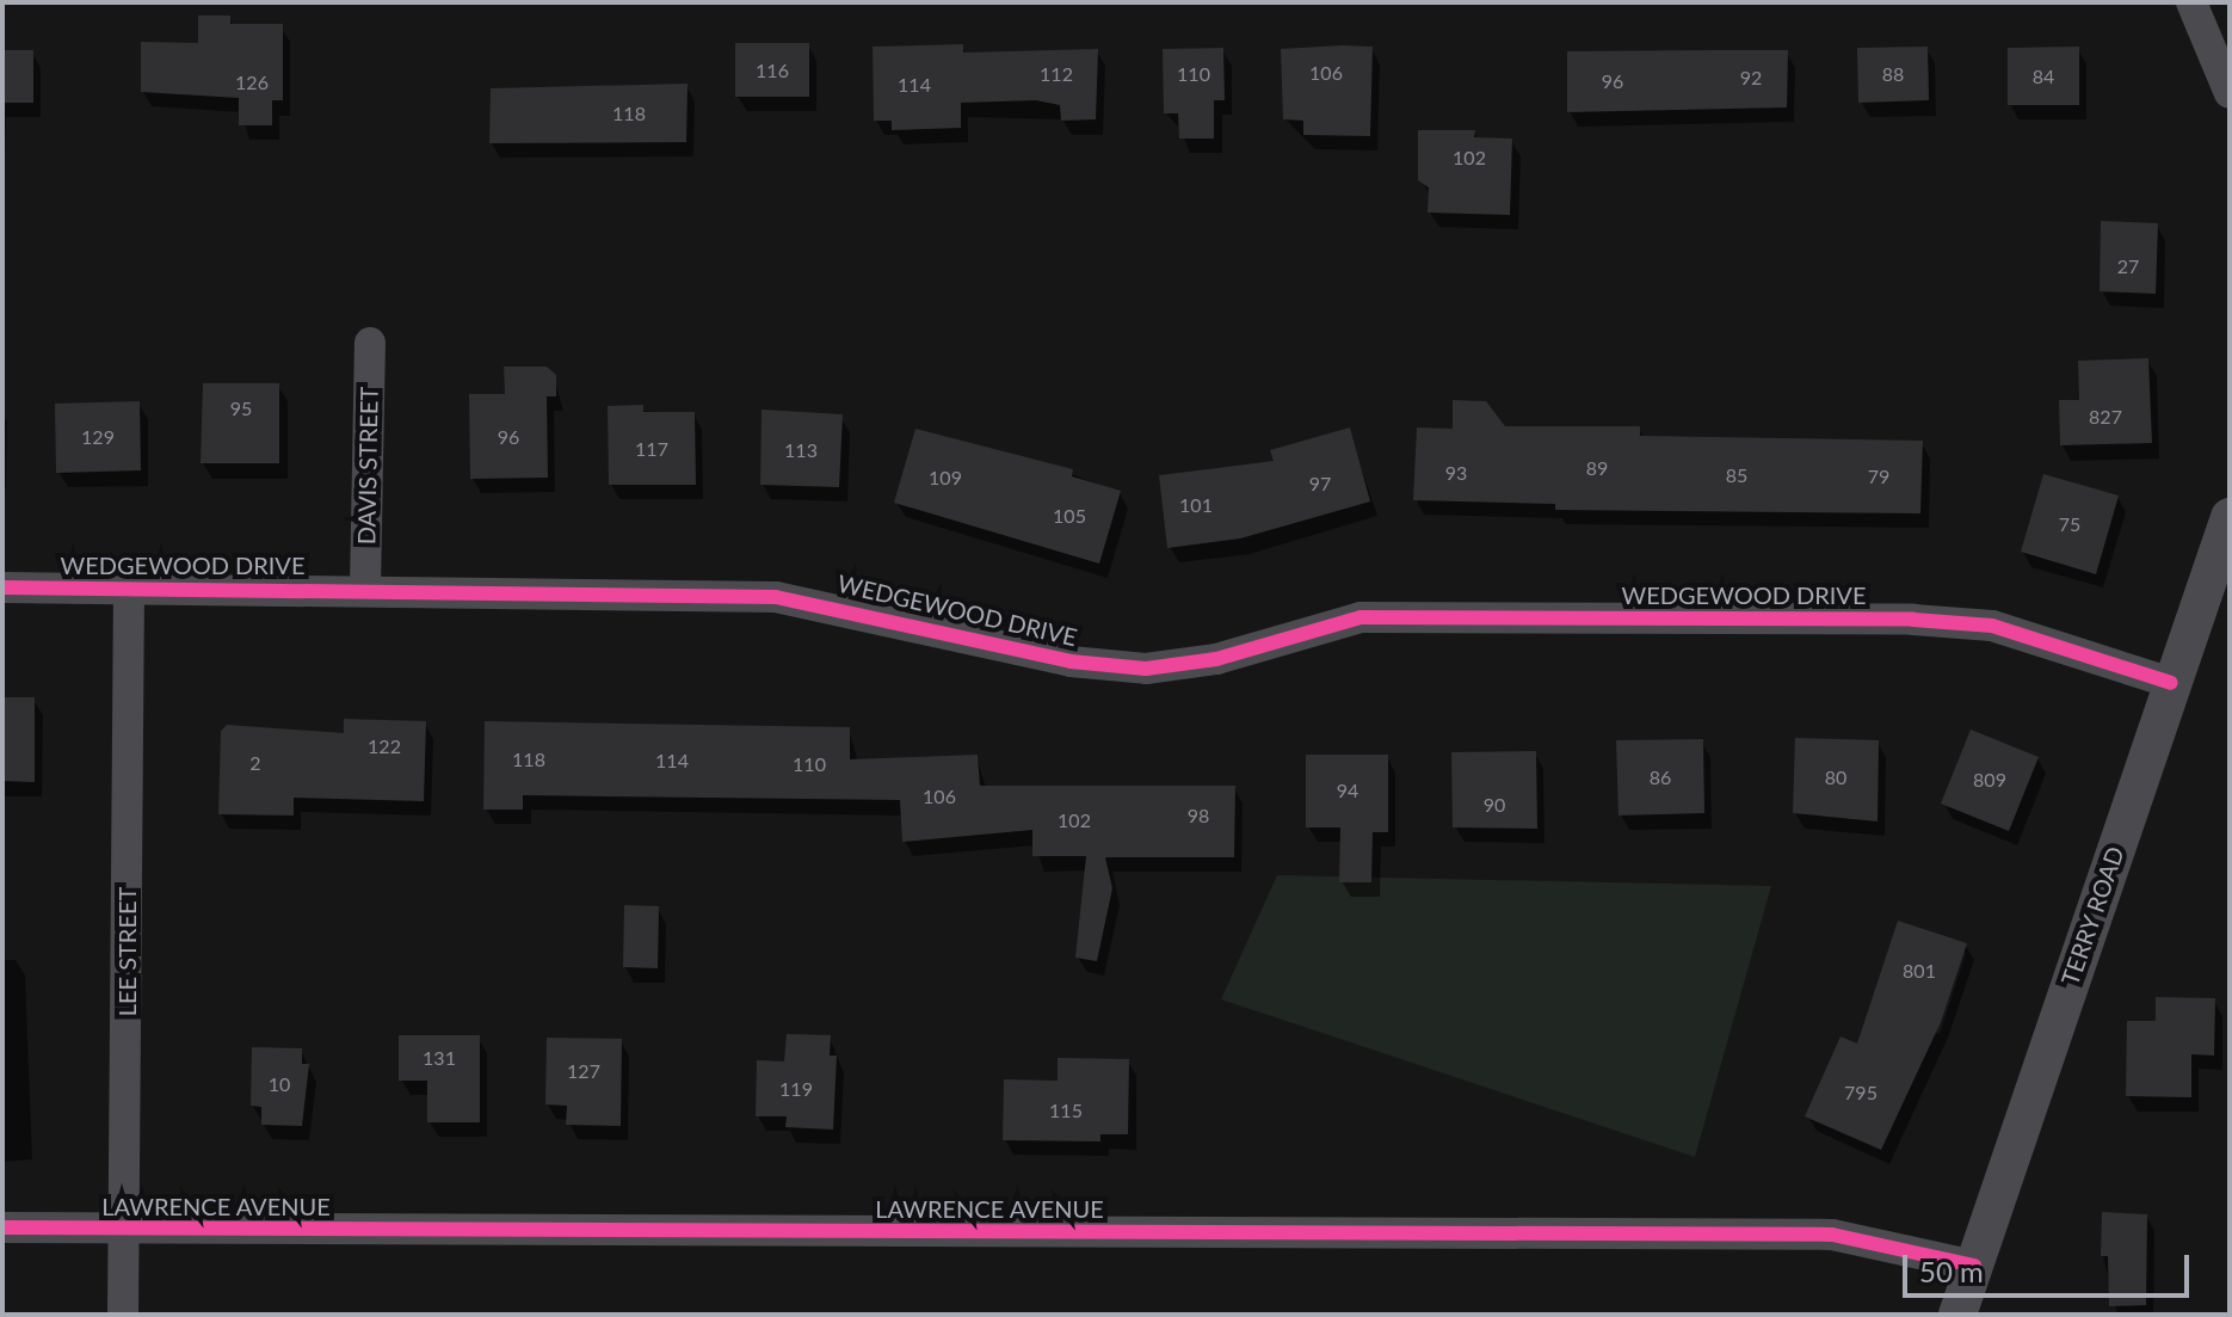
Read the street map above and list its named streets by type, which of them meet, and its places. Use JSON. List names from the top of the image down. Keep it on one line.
{"streets":{"street":["DAVIS STREET","WEDGEWOOD DRIVE","TERRY ROAD","LEE STREET","LAWRENCE AVENUE"]},"crossings":[["DAVIS STREET","WEDGEWOOD DRIVE"],["WEDGEWOOD DRIVE","TERRY ROAD"],["WEDGEWOOD DRIVE","LEE STREET"],["TERRY ROAD","LAWRENCE AVENUE"],["LEE STREET","LAWRENCE AVENUE"]],"house_numbers":["116","106","112","110","88","84","92","96","126","114","118","102","27","95","827","129","96","117","113","89","93","85","79","109","97","101","105","75","122","118","114","2","110","86","80","809","94","106","90","98","102","801","131","127","10","119","795","115"],"scale_bar":"50 m"}
